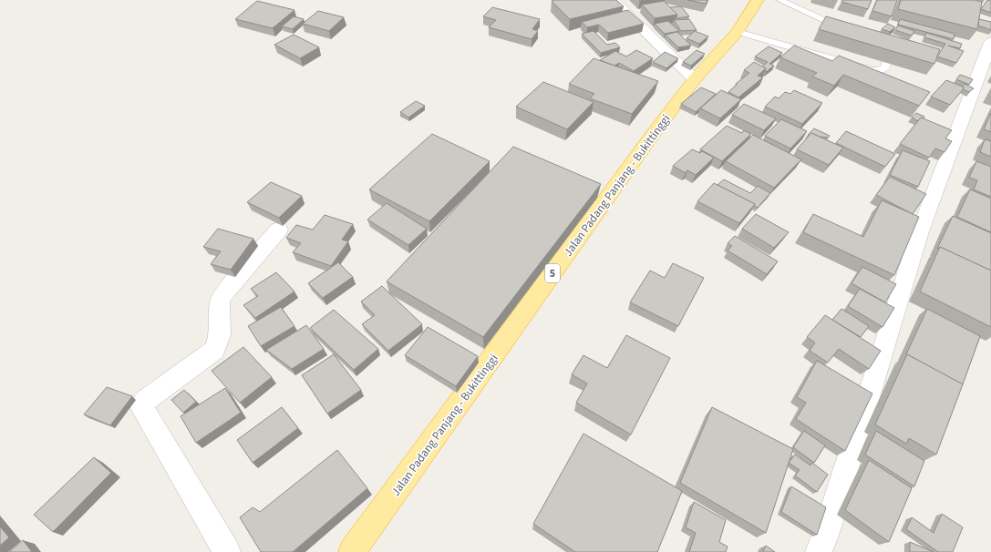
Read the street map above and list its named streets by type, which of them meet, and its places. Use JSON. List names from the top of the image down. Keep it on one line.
{"streets":{"highway":["Jalan Padang Panjang - Bukittinggi","5"]}}
